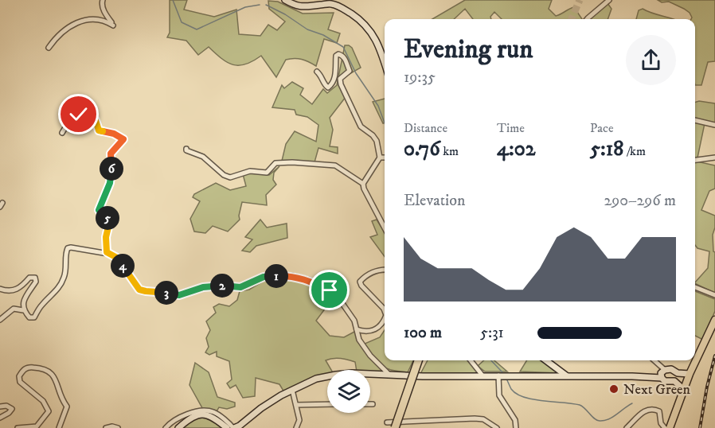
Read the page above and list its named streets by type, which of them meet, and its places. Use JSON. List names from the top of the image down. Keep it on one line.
{"places":["Next Green"],"page":{"heading":["Evening run","19:35"],"stats":[["Distance","0.76 km"],["Time","4:02"],["Pace","5:18 /km"]],"pins":["6","5","4","1","2","3"],"chart":["Elevation","290–296 m"],"list":[{"name":"100 m","note":"5:31"}]}}
